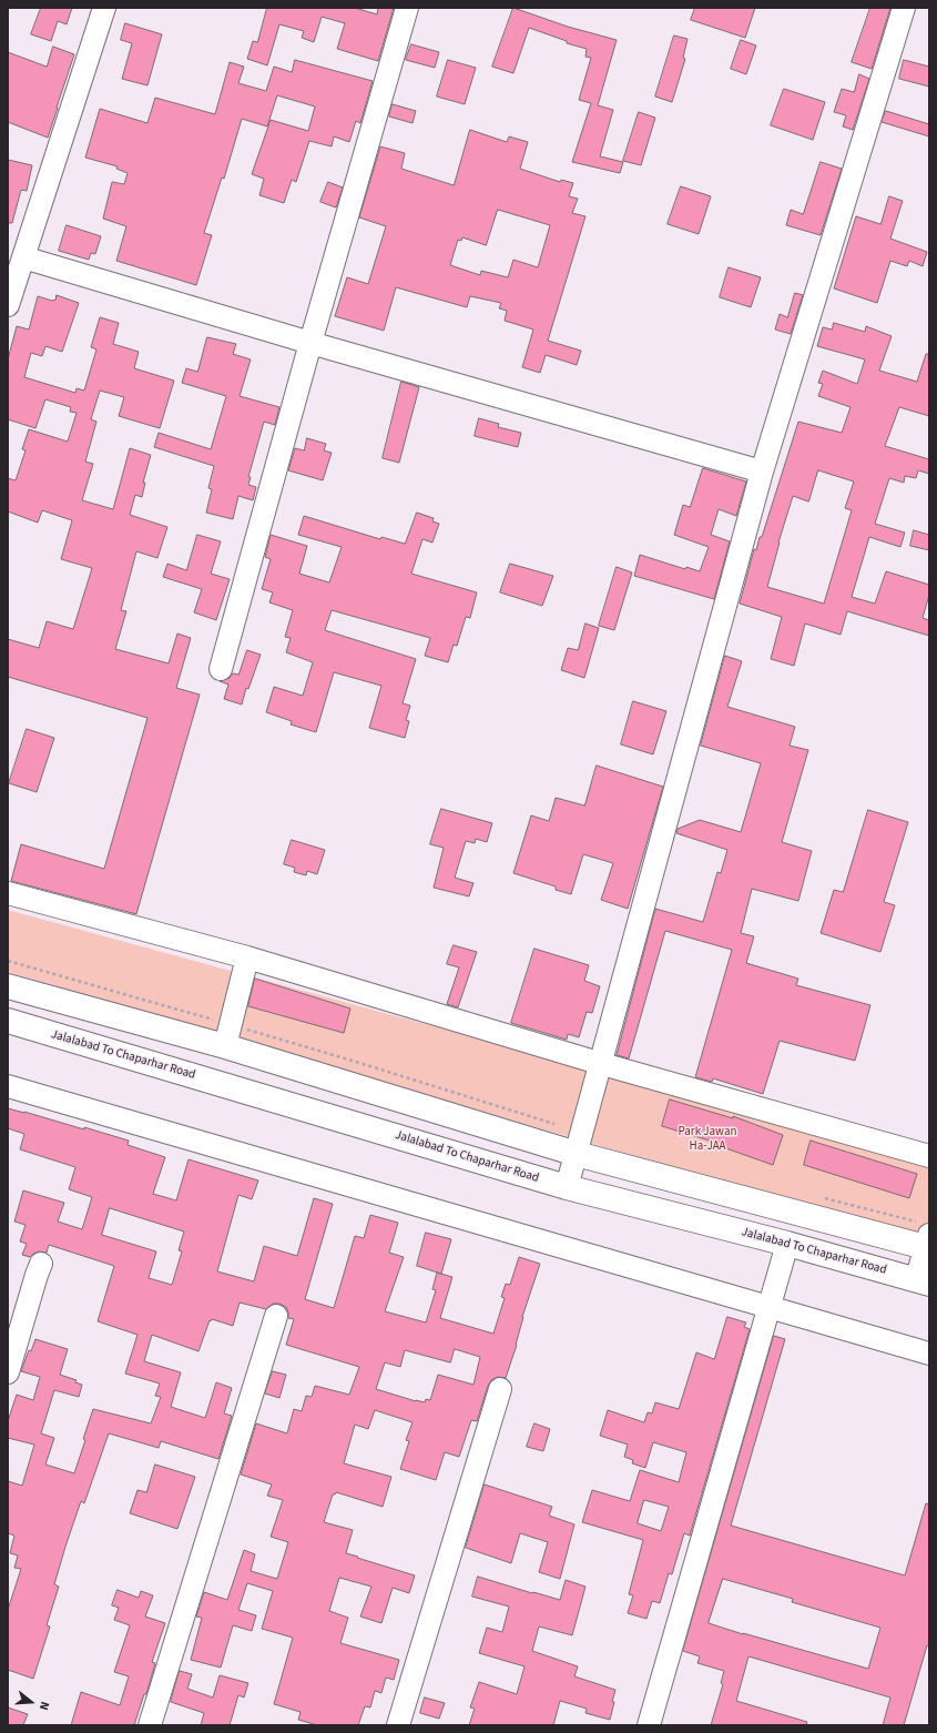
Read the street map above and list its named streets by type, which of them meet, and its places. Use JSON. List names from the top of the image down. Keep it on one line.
{"streets":{"main road":["Jalalabad To Chaparhar Road"]},"parks":["Park Jawan Ha-JAA"],"north":"right"}
